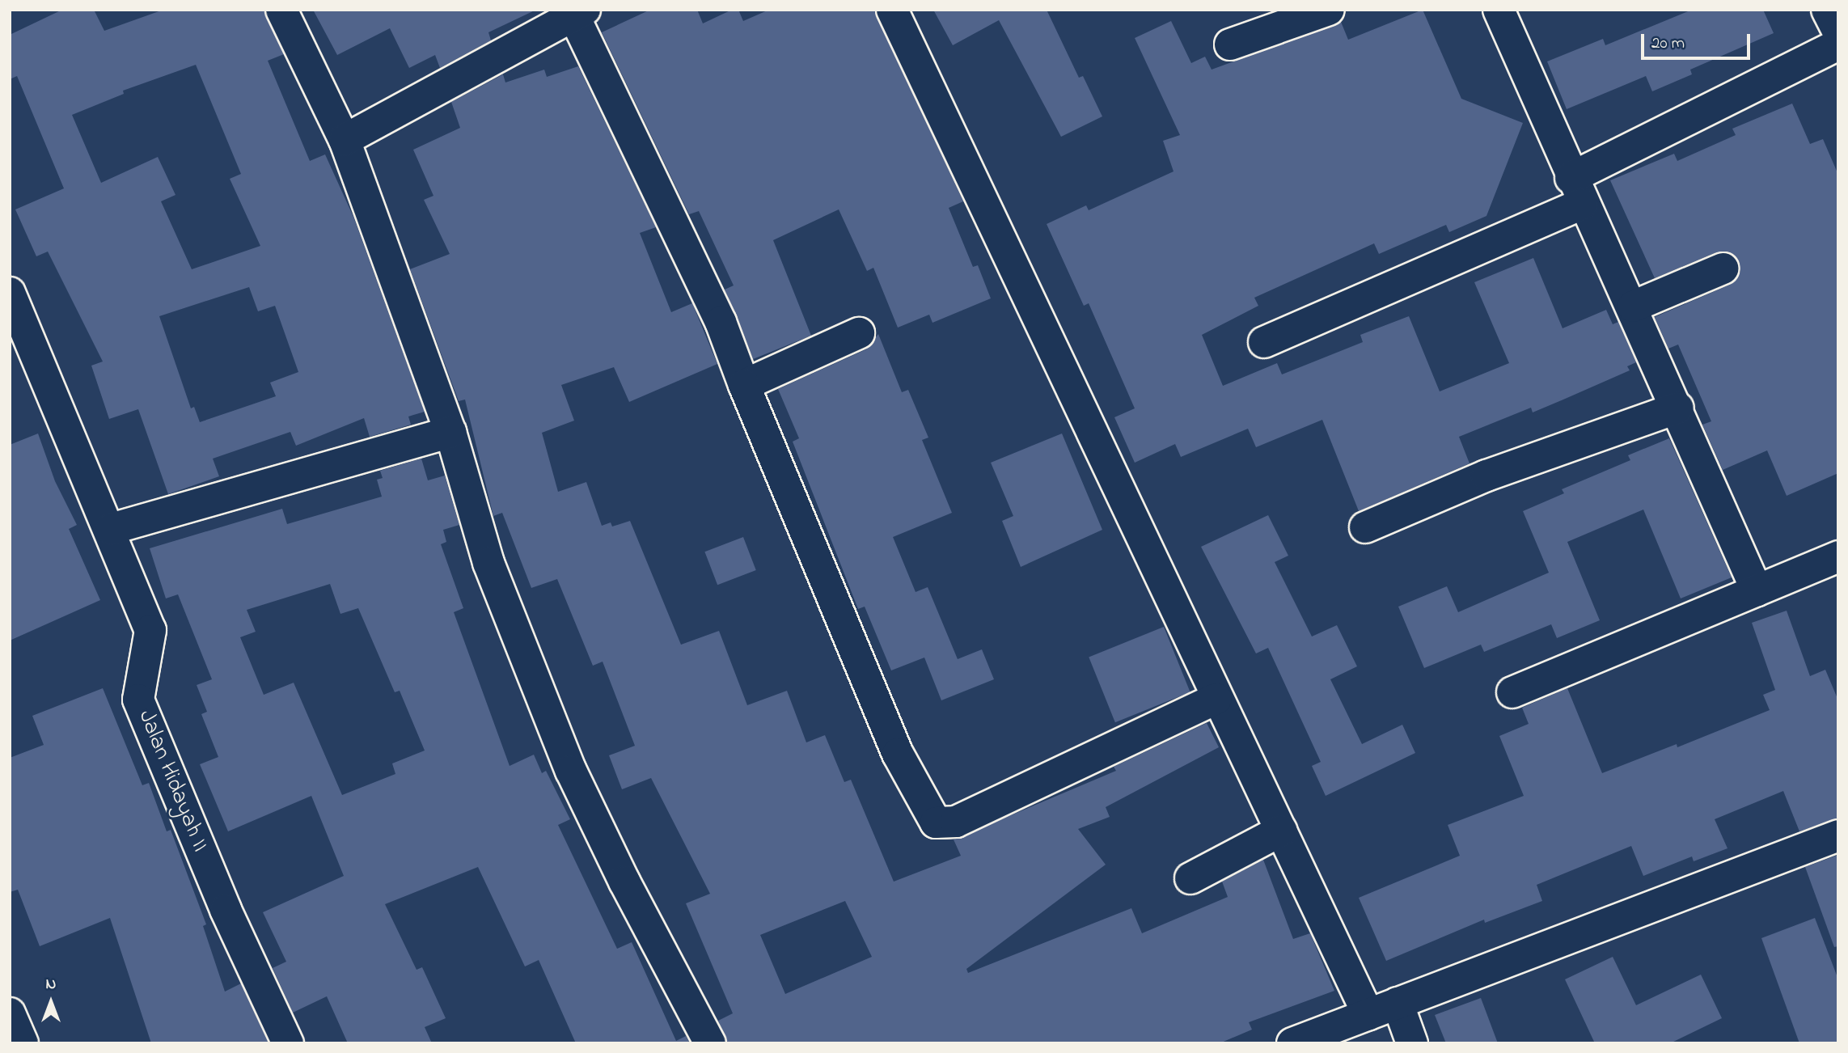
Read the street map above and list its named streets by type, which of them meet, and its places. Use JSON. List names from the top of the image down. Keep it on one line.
{"streets":{"street":["Jalan Hidayah II"]},"scale_bar":"20 m","north":"top"}
